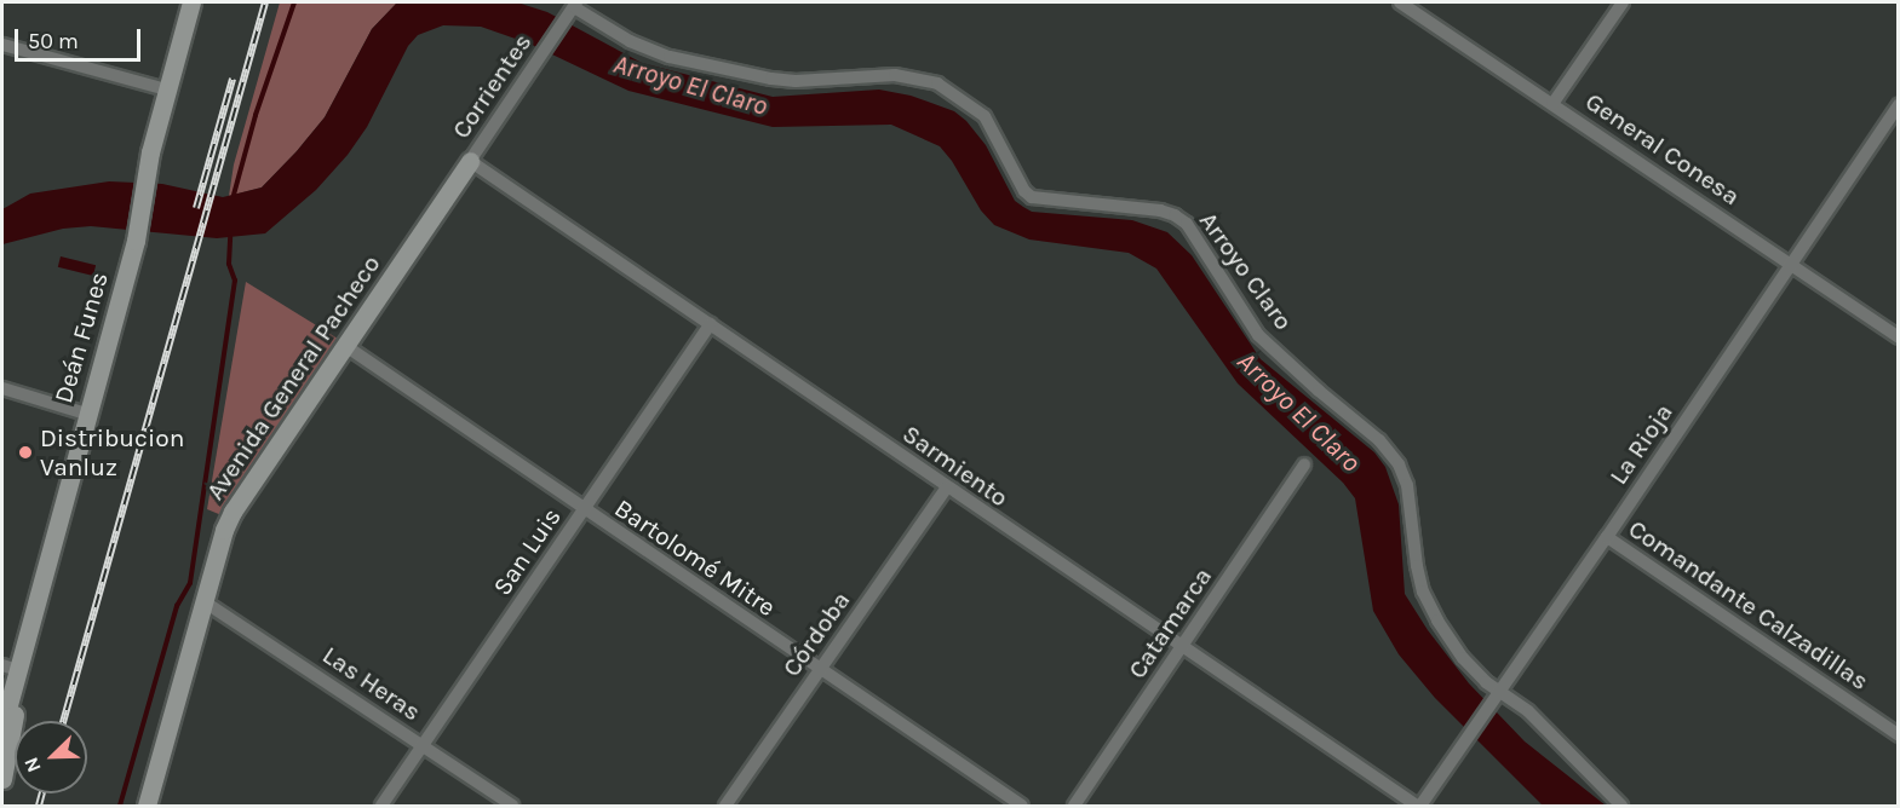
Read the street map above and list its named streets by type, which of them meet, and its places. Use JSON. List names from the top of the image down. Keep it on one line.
{"streets":{"street":["Corrientes","General Conesa","Arroyo Claro","Deán Funes","Avenida General Pacheco","La Rioja","Sarmiento","San Luis","Bartolomé Mitre","Comandante Calzadillas","Catamarca","Córdoba","Las Heras"]},"crossings":[["Corrientes","Arroyo Claro"],["Corrientes","Avenida General Pacheco"],["Corrientes","Sarmiento"],["General Conesa","La Rioja"],["Arroyo Claro","La Rioja"],["Avenida General Pacheco","Sarmiento"],["Avenida General Pacheco","Bartolomé Mitre"],["Avenida General Pacheco","Las Heras"],["La Rioja","Sarmiento"],["La Rioja","Comandante Calzadillas"],["Sarmiento","San Luis"],["Sarmiento","Catamarca"],["Sarmiento","Córdoba"],["San Luis","Bartolomé Mitre"],["San Luis","Las Heras"],["Bartolomé Mitre","Córdoba"]],"water":["Arroyo El Claro"],"places":["Distribucion Vanluz"],"scale_bar":"50 m","north":"bottom left"}
